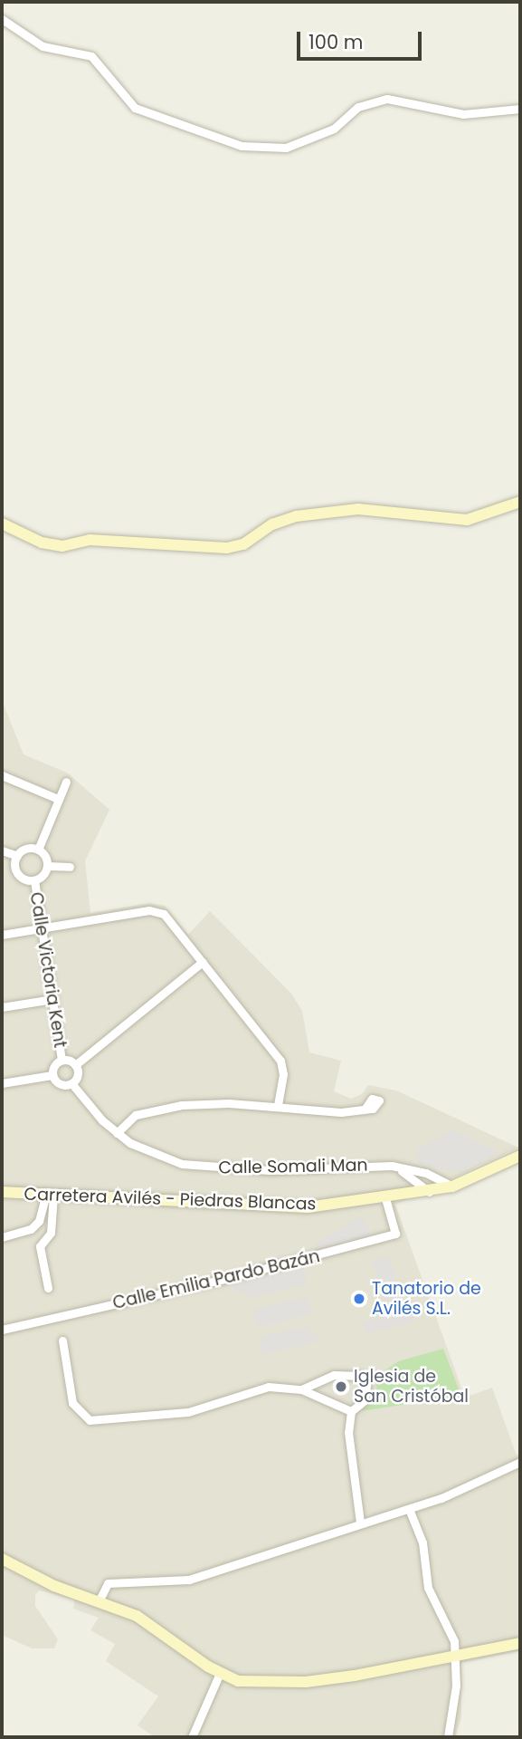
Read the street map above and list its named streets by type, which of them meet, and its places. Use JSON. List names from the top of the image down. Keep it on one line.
{"streets":{"street":["Calle Victoria Kent","Calle Somali Man","Carretera Avilés - Piedras Blancas","Calle Emilia Pardo Bazán"]},"crossings":[["Calle Victoria Kent","Calle Somali Man"],["Calle Somali Man","Carretera Avilés - Piedras Blancas"],["Carretera Avilés - Piedras Blancas","Calle Emilia Pardo Bazán"]],"places":["Tanatorio de Avilés S.L.","Iglesia de San Cristóbal"],"scale_bar":"100 m"}
